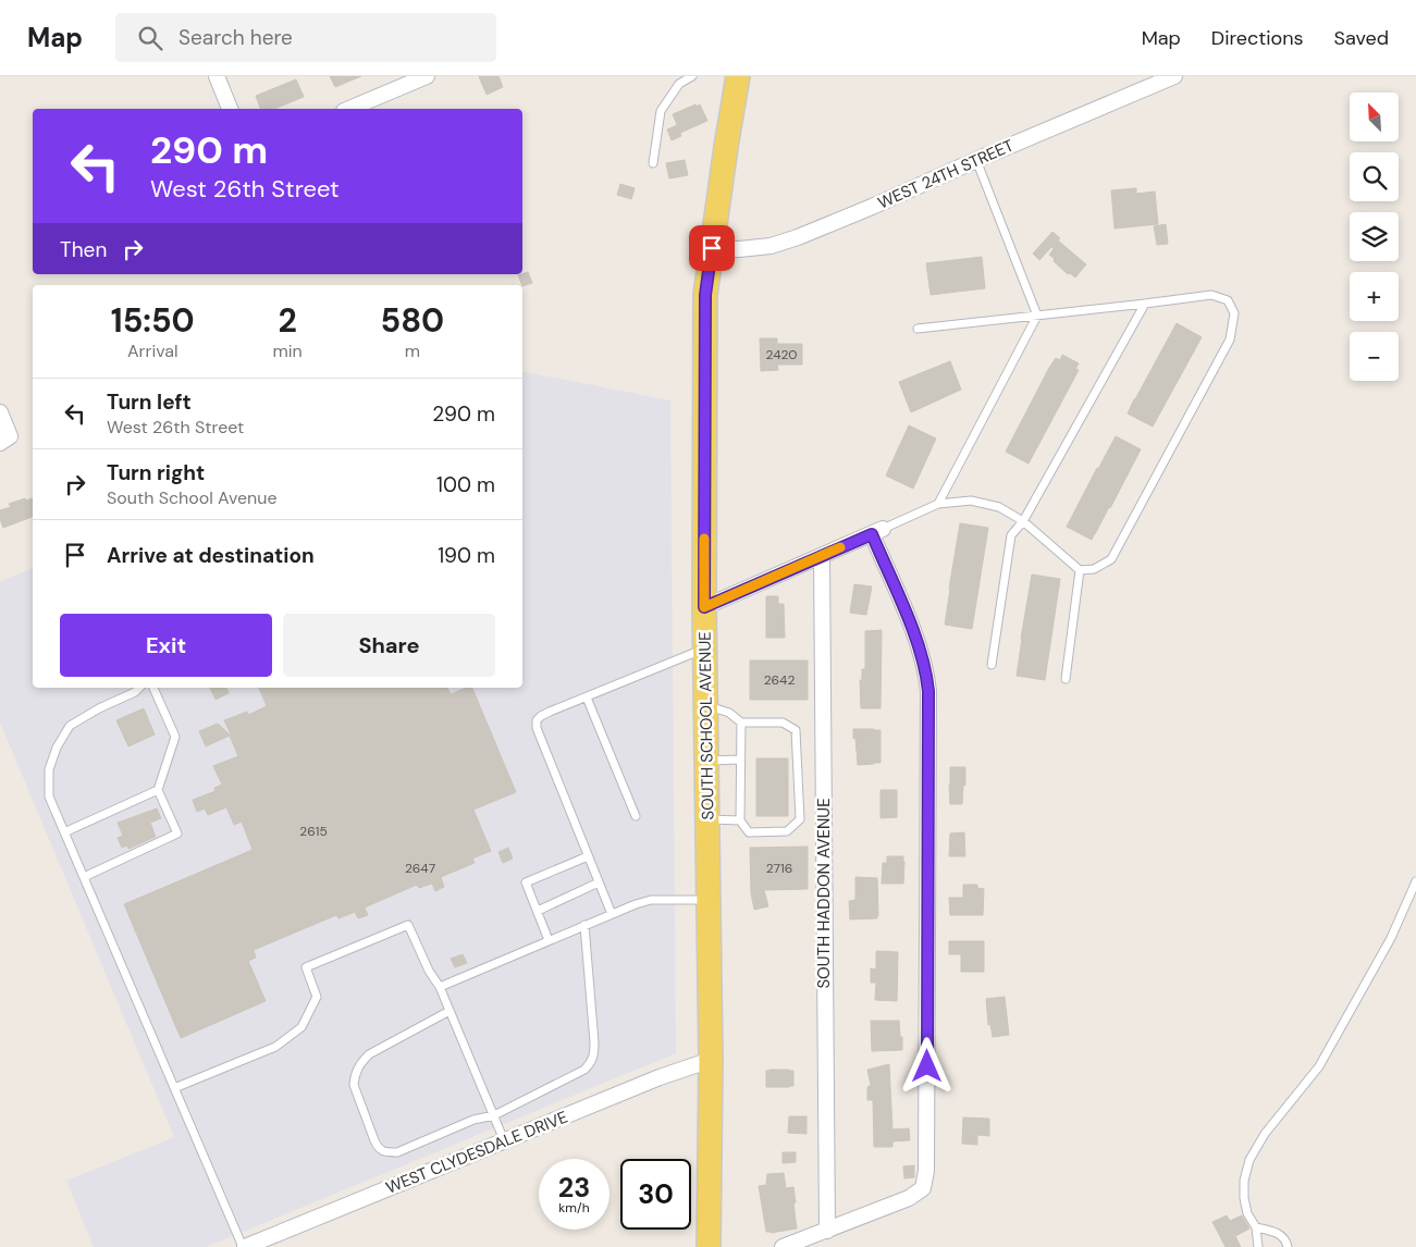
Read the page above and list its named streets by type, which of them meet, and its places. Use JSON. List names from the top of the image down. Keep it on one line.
{"streets":{"main road":["SOUTH SCHOOL AVENUE"],"street":["WEST 24TH STREET","SOUTH HADDON AVENUE","WEST CLYDESDALE DRIVE"]},"crossings":[["WEST 24TH STREET","SOUTH SCHOOL AVENUE"],["SOUTH SCHOOL AVENUE","WEST CLYDESDALE DRIVE"]],"house_numbers":["2420","2642","2615","2647","2716"],"north":"top left","page":{"header":"Map","search":"Search here","nav":["Map","Directions","Saved"],"map_buttons":["+","−"],"turn":["290 m","West 26th Street"],"then":"Then","eta":["15:50","Arrival","2","min","580","m"],"list":[{"name":"Turn left","note":"West 26th Street","value":"290 m"},{"name":"Turn right","note":"South School Avenue","value":"100 m"},{"name":"Arrive at destination","value":"190 m"}],"buttons":["Exit","Share"],"speed":"23 km/h","limit":"30"}}
